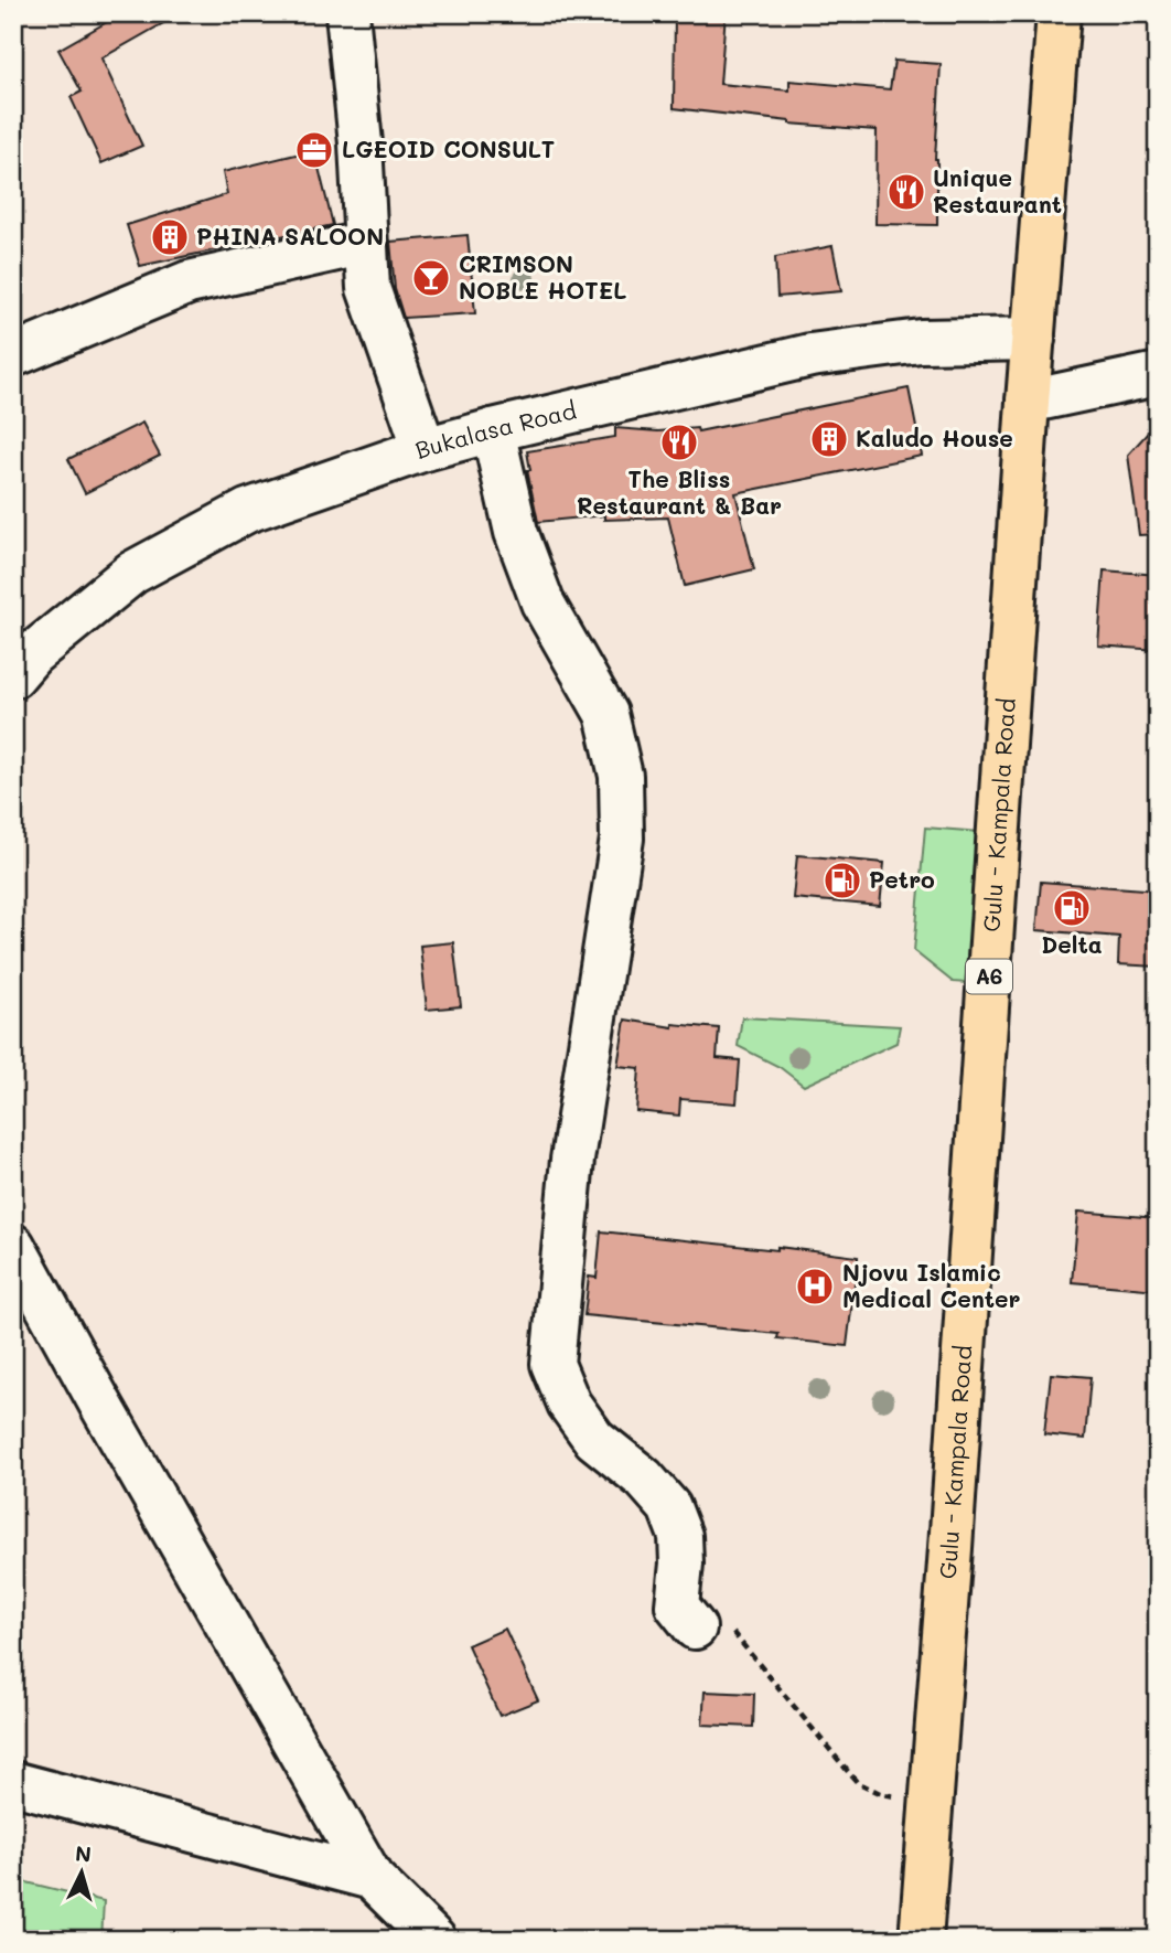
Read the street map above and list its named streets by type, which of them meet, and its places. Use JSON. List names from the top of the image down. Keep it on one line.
{"streets":{"main road":["Gulu - Kampala Road","A6"],"street":["Bukalasa Road"]},"crossings":[["Bukalasa Road","Gulu - Kampala Road"]],"places":{"office":["LGEOID CONSULT"],"restaurant":["Unique Restaurant","The Bliss Restaurant & Bar"],"building":["PHINA SALOON","Kaludo House"],"bar":["CRIMSON NOBLE HOTEL"],"fuel station":["Petro","Delta"],"hospital":["Njovu Islamic Medical Center"]},"north":"top"}
